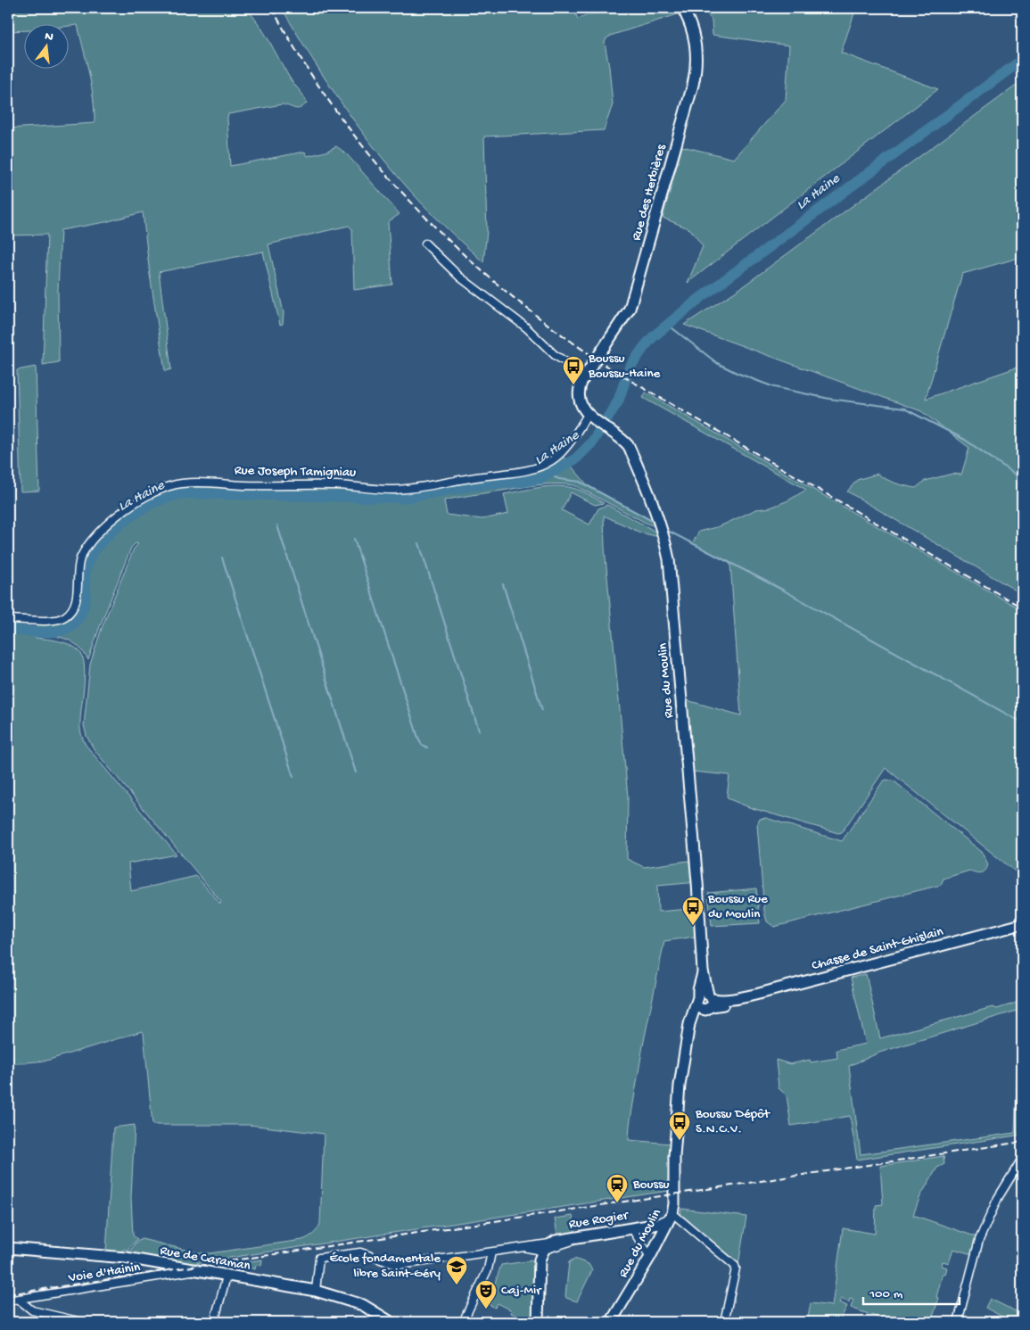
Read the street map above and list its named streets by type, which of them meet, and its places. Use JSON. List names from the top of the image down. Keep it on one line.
{"streets":{"street":["Rue des Herbières","Rue Joseph Tamigniau","Rue du Moulin","Chasse de Saint-Ghislain","Rue Rogier","Rue de Caraman","Voie d'Hainin"]},"crossings":[["Rue Joseph Tamigniau","Rue du Moulin"],["Rue du Moulin","Chasse de Saint-Ghislain"],["Rue du Moulin","Rue Rogier"],["Rue de Caraman","Voie d'Hainin"]],"water":["La Haine"],"places":{"bus stop":["Boussu Boussu-Haine","Boussu Rue du Moulin","Boussu Dépôt S.N.C.V."],"station":["Boussu"],"school or university":["École fondamentale libre Saint-Géry"],"theatre":["Caj-Mir"]},"scale_bar":"100 m","north":"top"}
